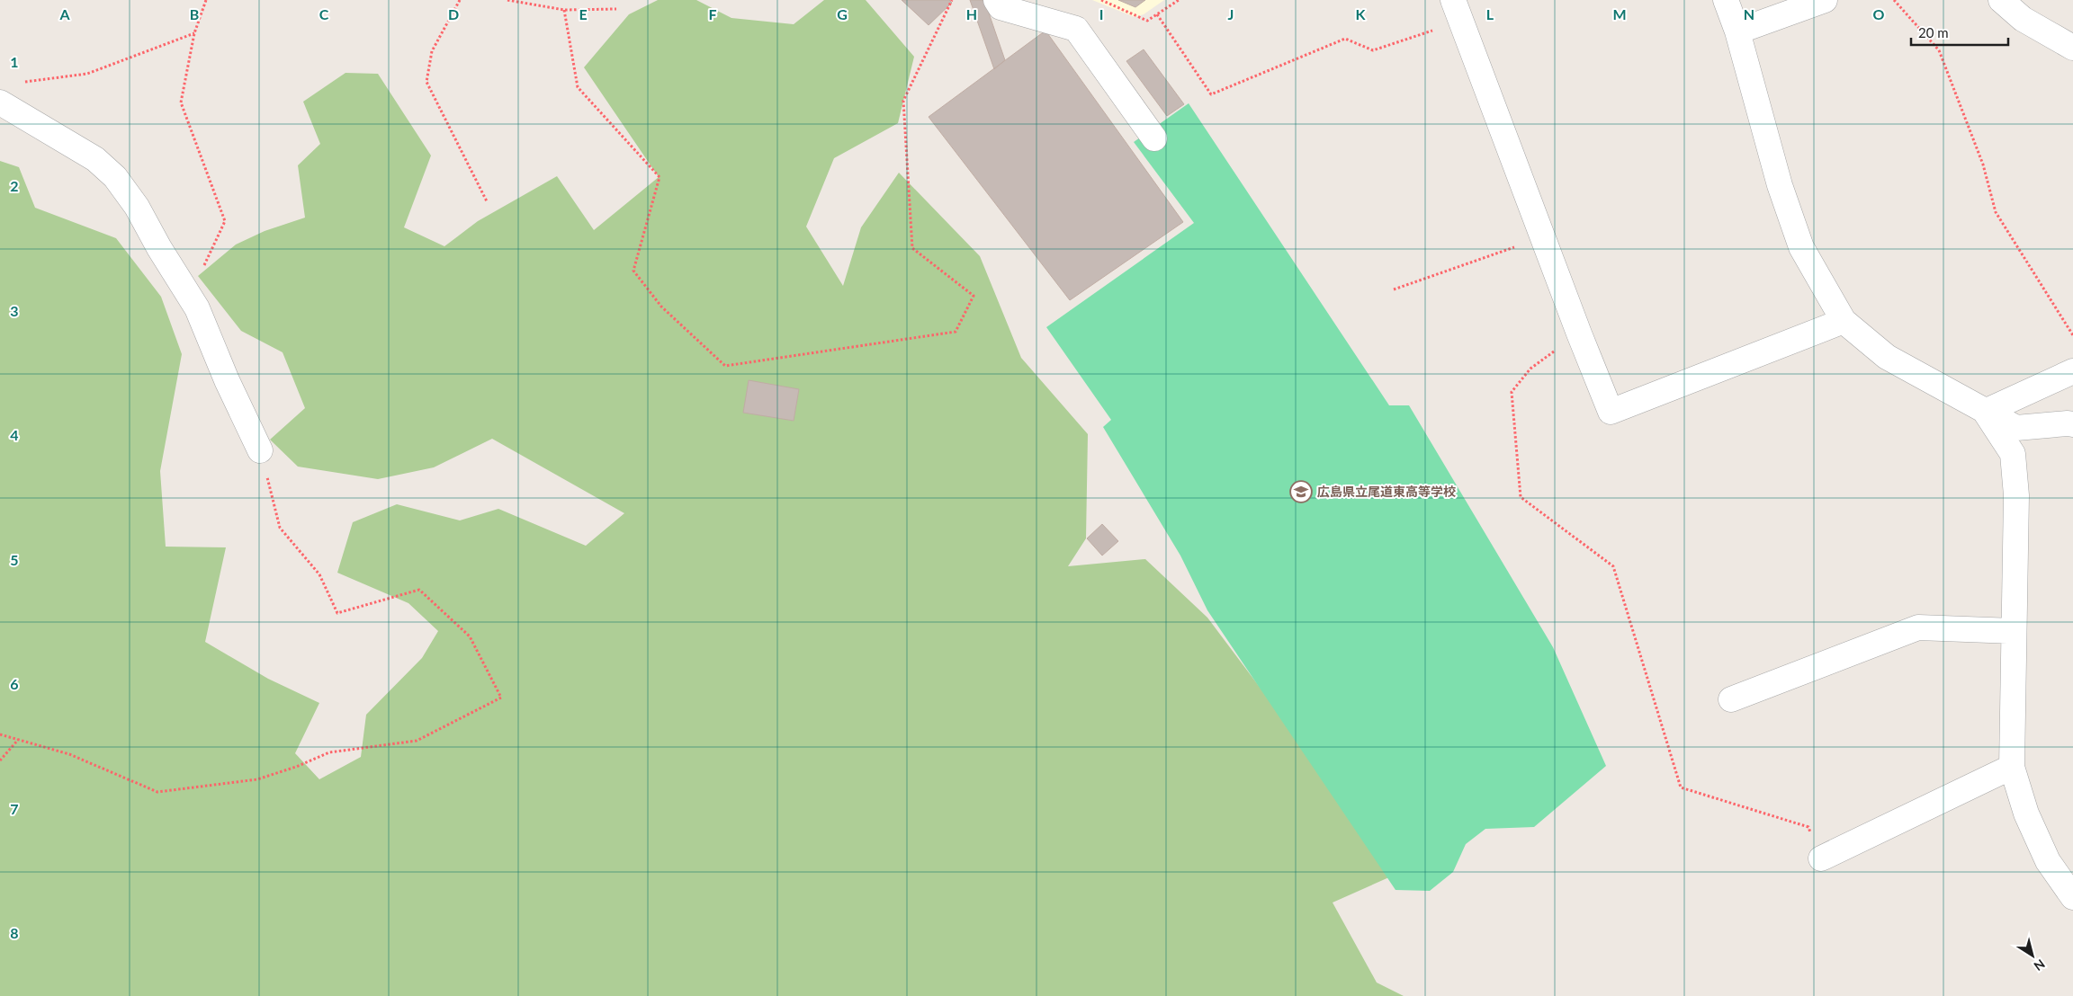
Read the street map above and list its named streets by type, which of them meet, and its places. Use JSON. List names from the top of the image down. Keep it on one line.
{"places":{"school or university":["広島県立尾道東高等学校"]},"scale_bar":"20 m","north":"bottom right","grid":{"columns":["A","B","C","D","E","F","G","H","I","J","K","L","M","N","O"],"rows":["1","2","3","4","5","6","7","8"]}}
